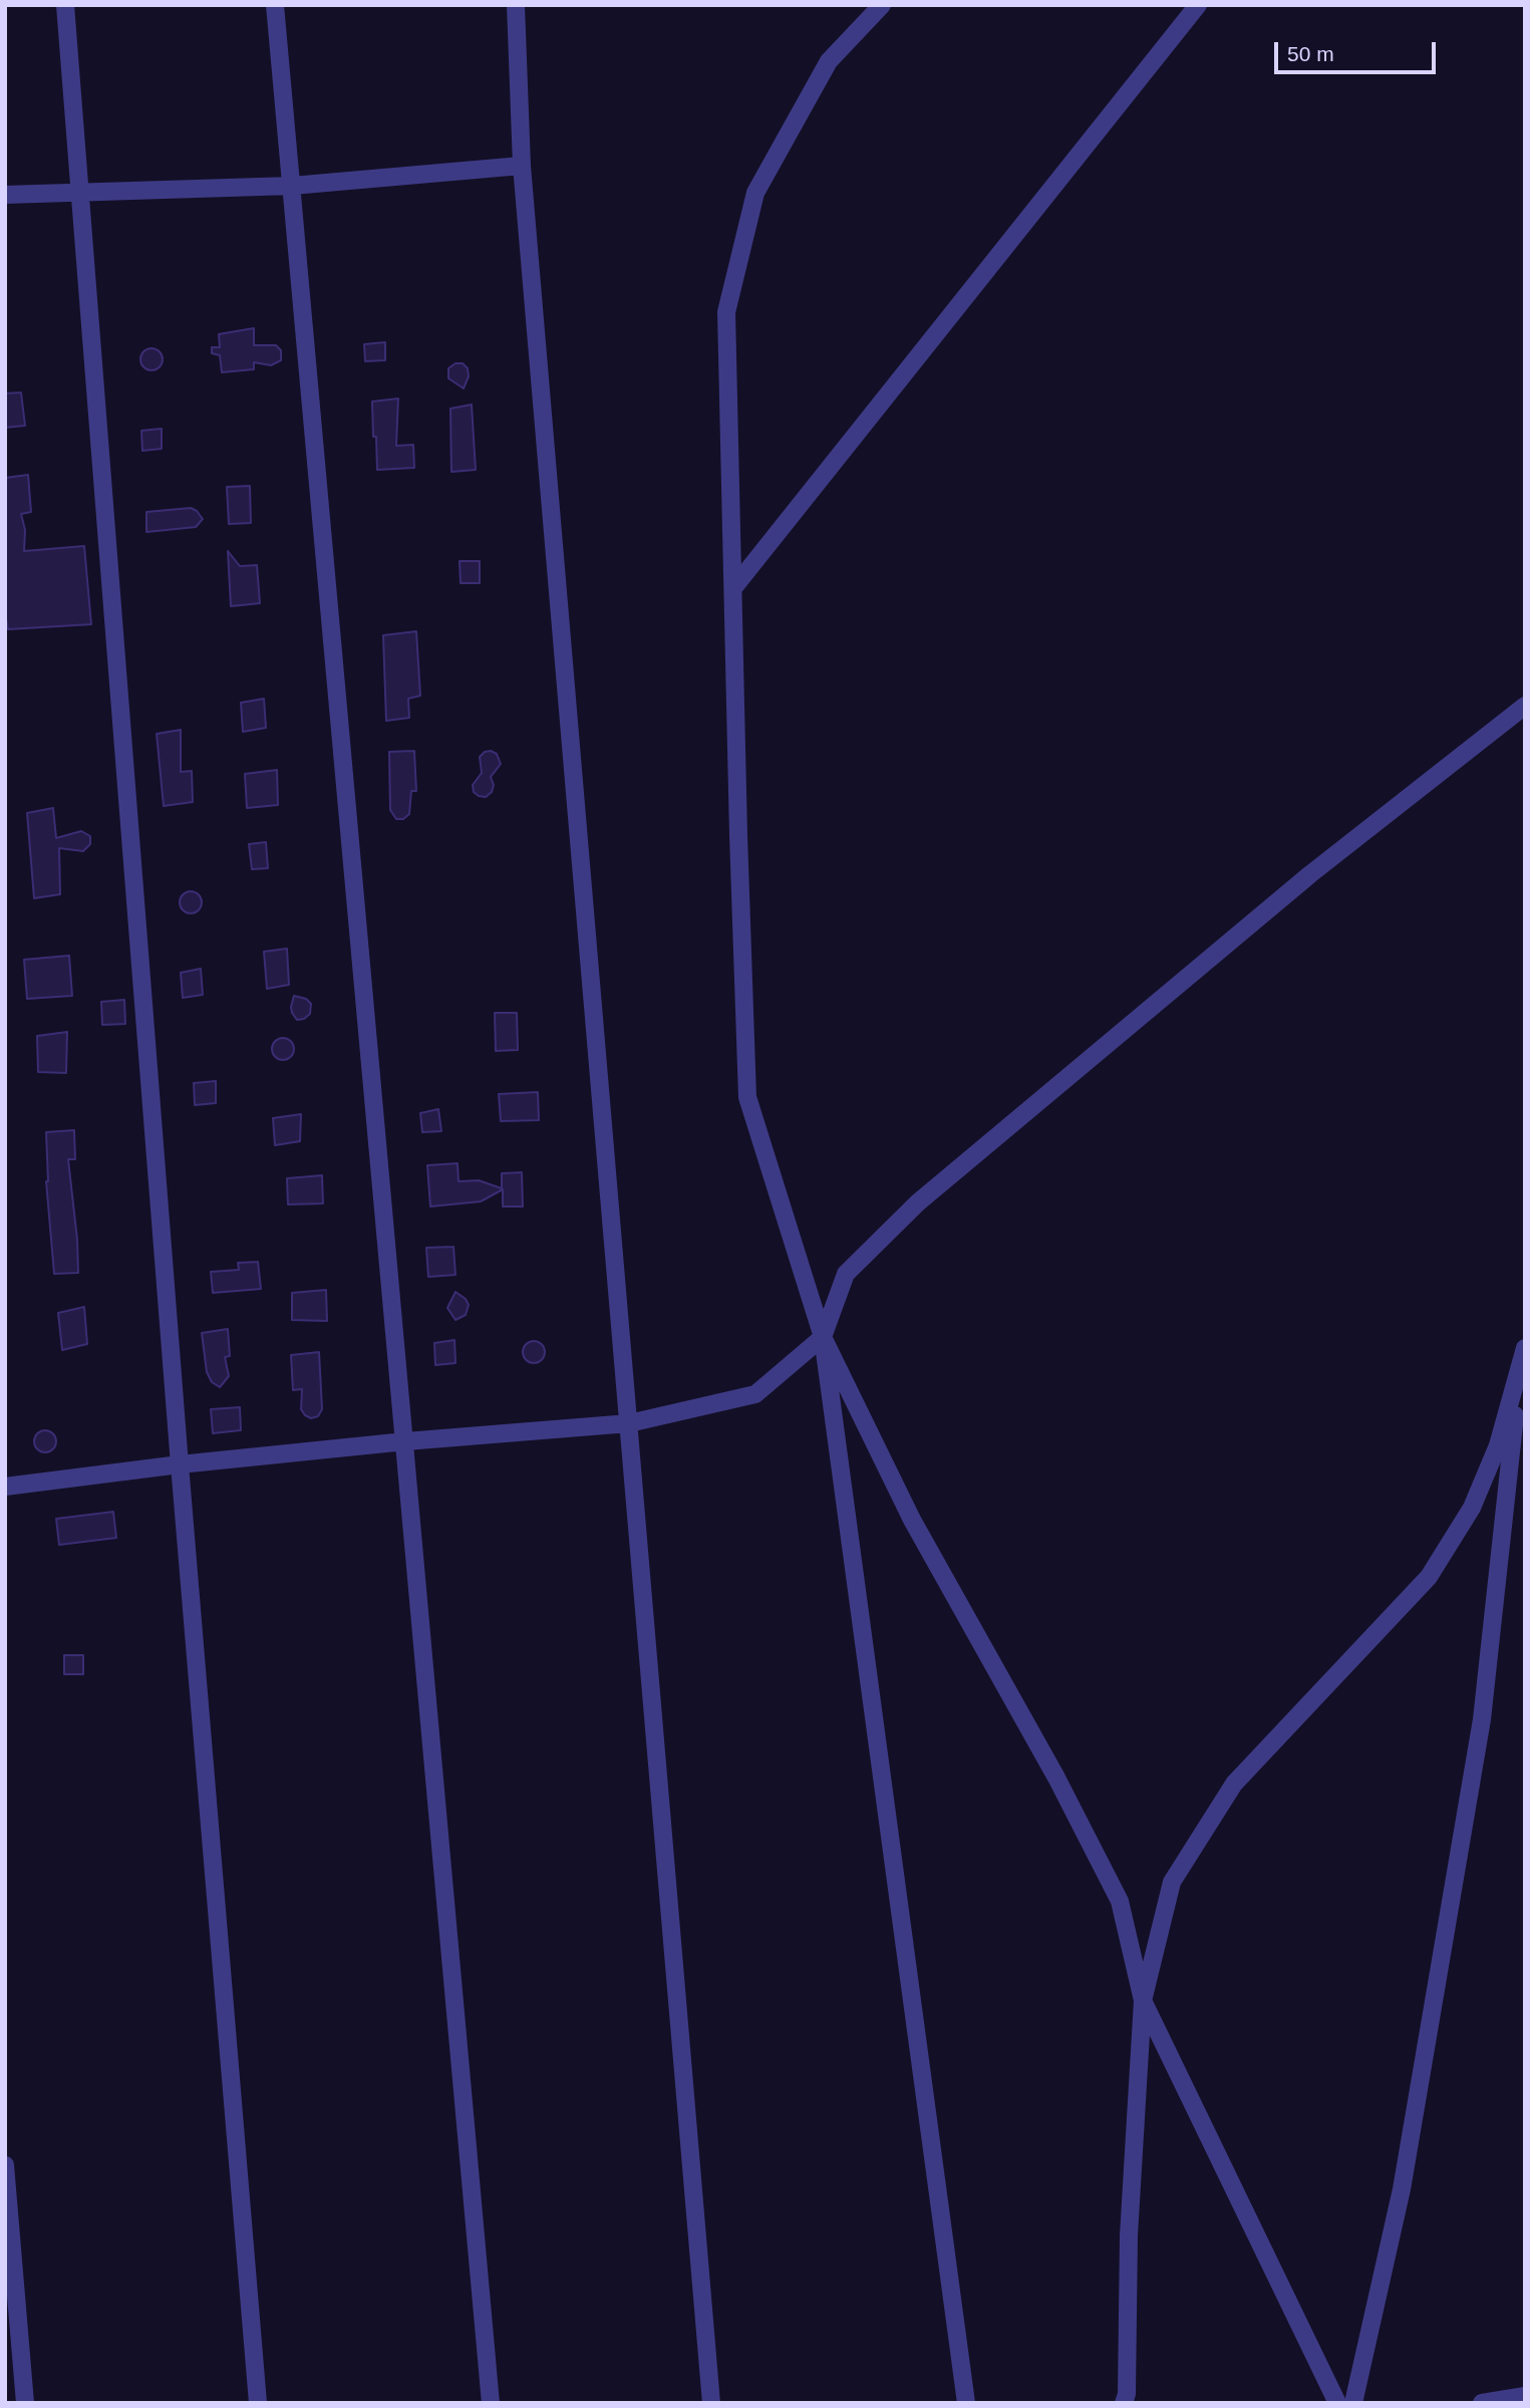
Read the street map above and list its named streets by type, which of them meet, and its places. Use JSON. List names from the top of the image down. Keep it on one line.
{"scale_bar":"50 m"}
